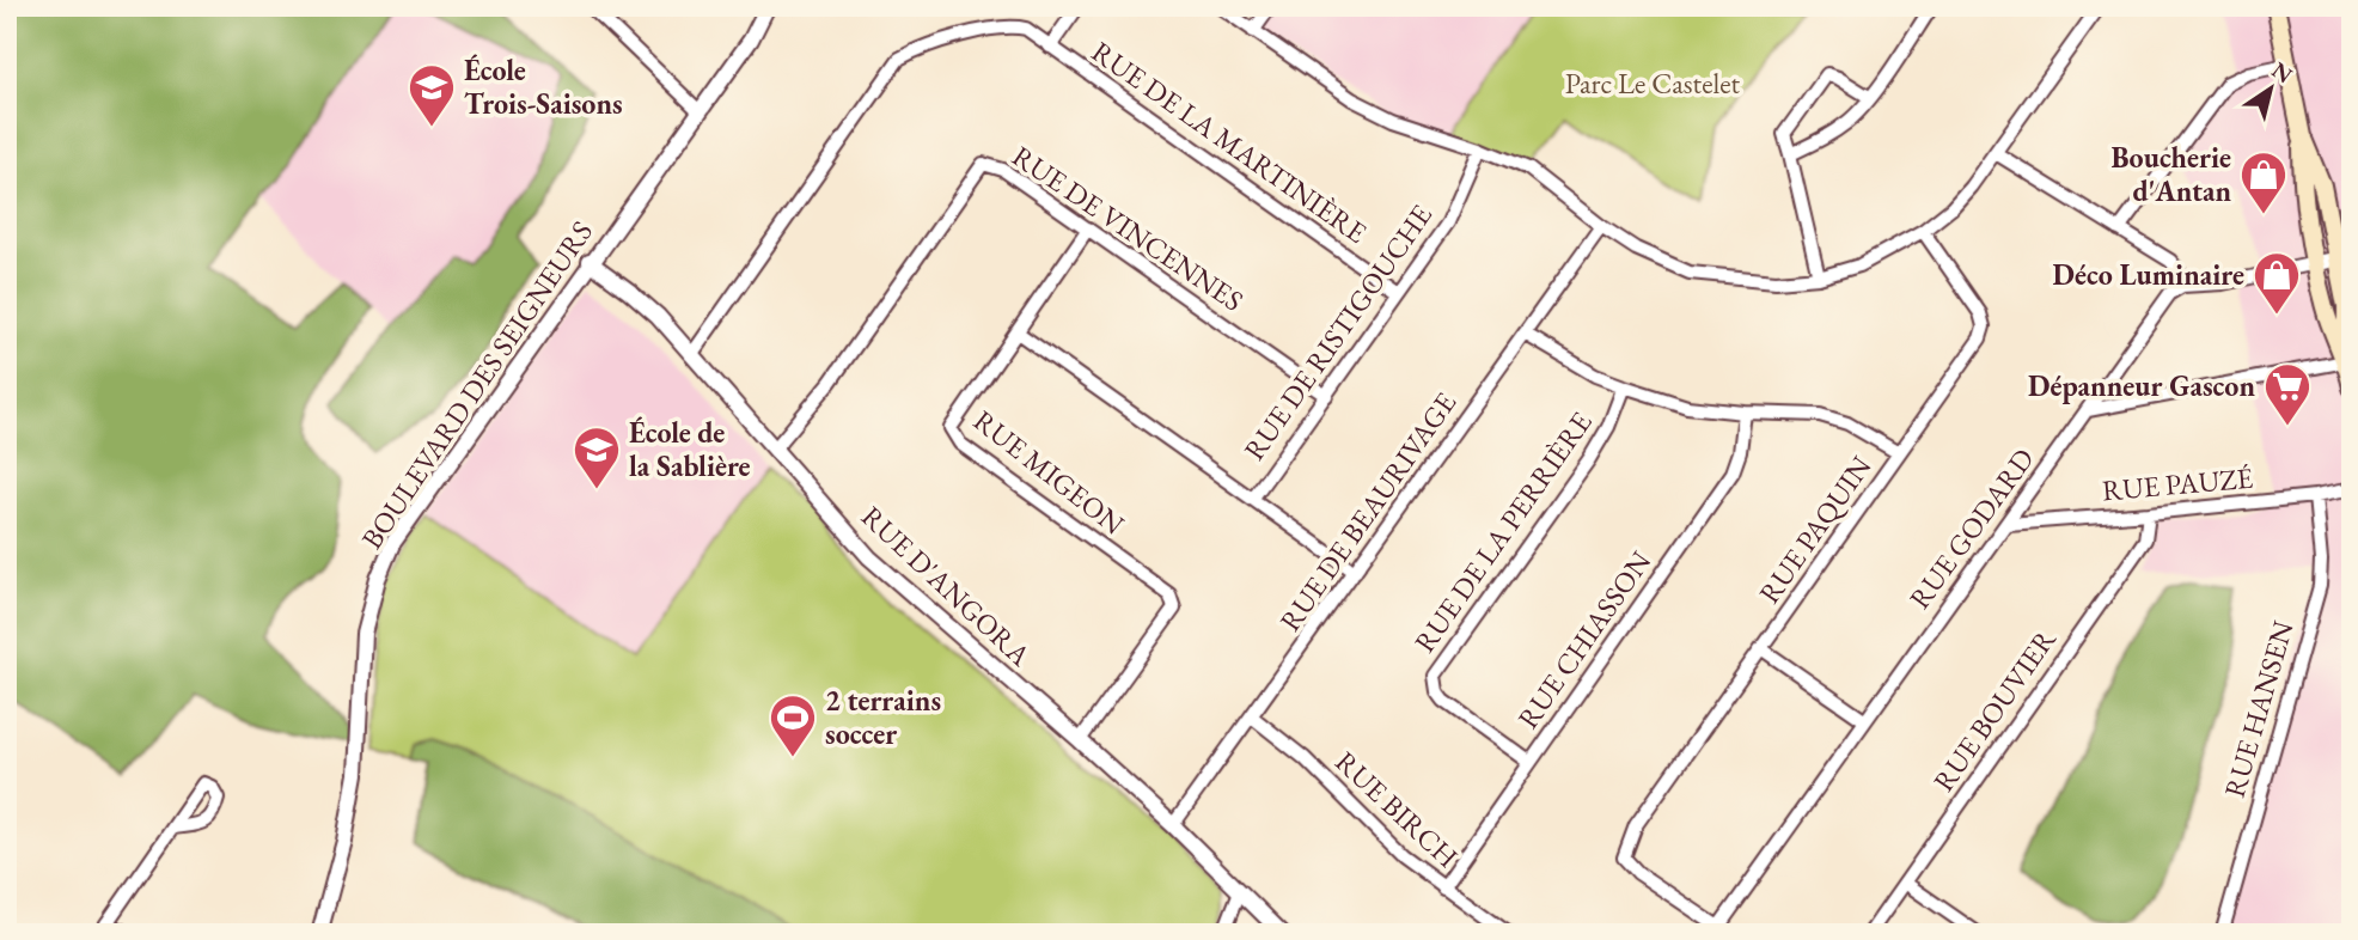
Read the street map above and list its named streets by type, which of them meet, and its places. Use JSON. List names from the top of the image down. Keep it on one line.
{"streets":{"street":["RUE DE LA MARTINIÈRE","RUE DE VINCENNES","RUE DE RISTIGOUCHE","BOULEVARD DES SEIGNEURS","RUE MIGEON","RUE PAUZÉ","RUE DE BEAURIVAGE","RUE GODARD","RUE PAQUIN","RUE DE LA PERRIÈRE","RUE D'ANGORA","RUE CHIASSON","RUE HANSEN","RUE BOUVIER","RUE BIRCH"]},"crossings":[["RUE DE LA MARTINIÈRE","RUE DE RISTIGOUCHE"],["RUE DE LA MARTINIÈRE","RUE D'ANGORA"],["RUE DE VINCENNES","RUE DE RISTIGOUCHE"],["RUE DE VINCENNES","RUE MIGEON"],["RUE DE VINCENNES","RUE D'ANGORA"],["BOULEVARD DES SEIGNEURS","RUE D'ANGORA"],["RUE MIGEON","RUE D'ANGORA"],["RUE PAUZÉ","RUE GODARD"],["RUE PAUZÉ","RUE HANSEN"],["RUE PAUZÉ","RUE BOUVIER"],["RUE DE BEAURIVAGE","RUE D'ANGORA"],["RUE DE BEAURIVAGE","RUE BIRCH"],["RUE GODARD","RUE PAQUIN"],["RUE DE LA PERRIÈRE","RUE CHIASSON"],["RUE CHIASSON","RUE BIRCH"]],"parks":["Parc Le Castelet"],"places":{"school or university":["École Trois-Saisons","École de la Sablière"],"shop":["Boucherie d'Antan","Déco Luminaire"],"supermarket":["Dépanneur Gascon"],"sports":["2 terrains soccer"]},"north":"top right"}
